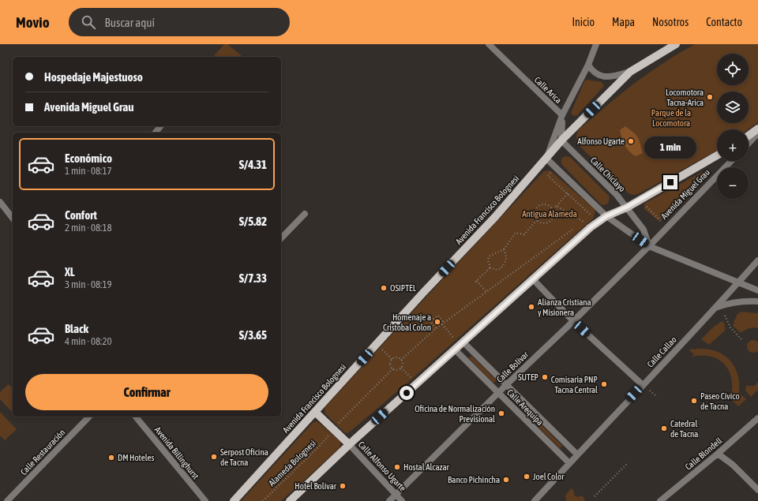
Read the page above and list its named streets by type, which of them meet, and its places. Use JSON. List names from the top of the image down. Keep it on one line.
{"streets":{"main road":["Avenida Miguel Grau","Avenida Francisco Bolognesi"],"street":["Calle Arica","Calle Chiclayo","Calle Callao","Calle Bolívar","Calle Arequipa","Calle Restauración","Avenida Billinghurst","Calle Blondell","Calle Alfonso Ugarte"],"path":["Alameda Bolognesi"]},"crossings":[["Calle Arica","Avenida Francisco Bolognesi"],["Calle Chiclayo","Avenida Miguel Grau"],["Calle Chiclayo","Avenida Francisco Bolognesi"],["Calle Chiclayo","Calle Bolívar"],["Avenida Miguel Grau","Calle Bolívar"],["Calle Callao","Calle Arequipa"],["Calle Bolívar","Calle Arequipa"],["Calle Bolívar","Calle Alfonso Ugarte"]],"parks":["Parque de la Locomotora","Antigua Alameda"],"places":["Locomotora Tacna-Arica","Alfonso Ugarte","OSIPTEL","Alianza Cristiana y Misionera","Homenaje a Cristobal Colon","SUTEP","Comisaría PNP Tacna Central","Paseo Cívico de Tacna","Oficina de Normalización Previsional","Catedral de Tacna","Serpost Oficina de Tacna","DM Hoteles","Hostal Alcazar","Joel Color","Banco Pichincha","Hotel Bolivar"],"page":{"header":"Movio","search":"Buscar aquí","nav":["Inicio","Mapa","Nosotros","Contacto"],"map_buttons":["+","−"],"banner":["Hospedaje Majestuoso","Avenida Miguel Grau"],"bubble":"1 min","list":[{"name":"Económico","note":"1 min · 08:17","value":"S/4.31"},{"name":"Confort","note":"2 min · 08:18","value":"S/5.82"},{"name":"XL","note":"3 min · 08:19","value":"S/7.33"},{"name":"Black","note":"4 min · 08:20","value":"S/3.65"}],"buttons":"Confirmar"}}
